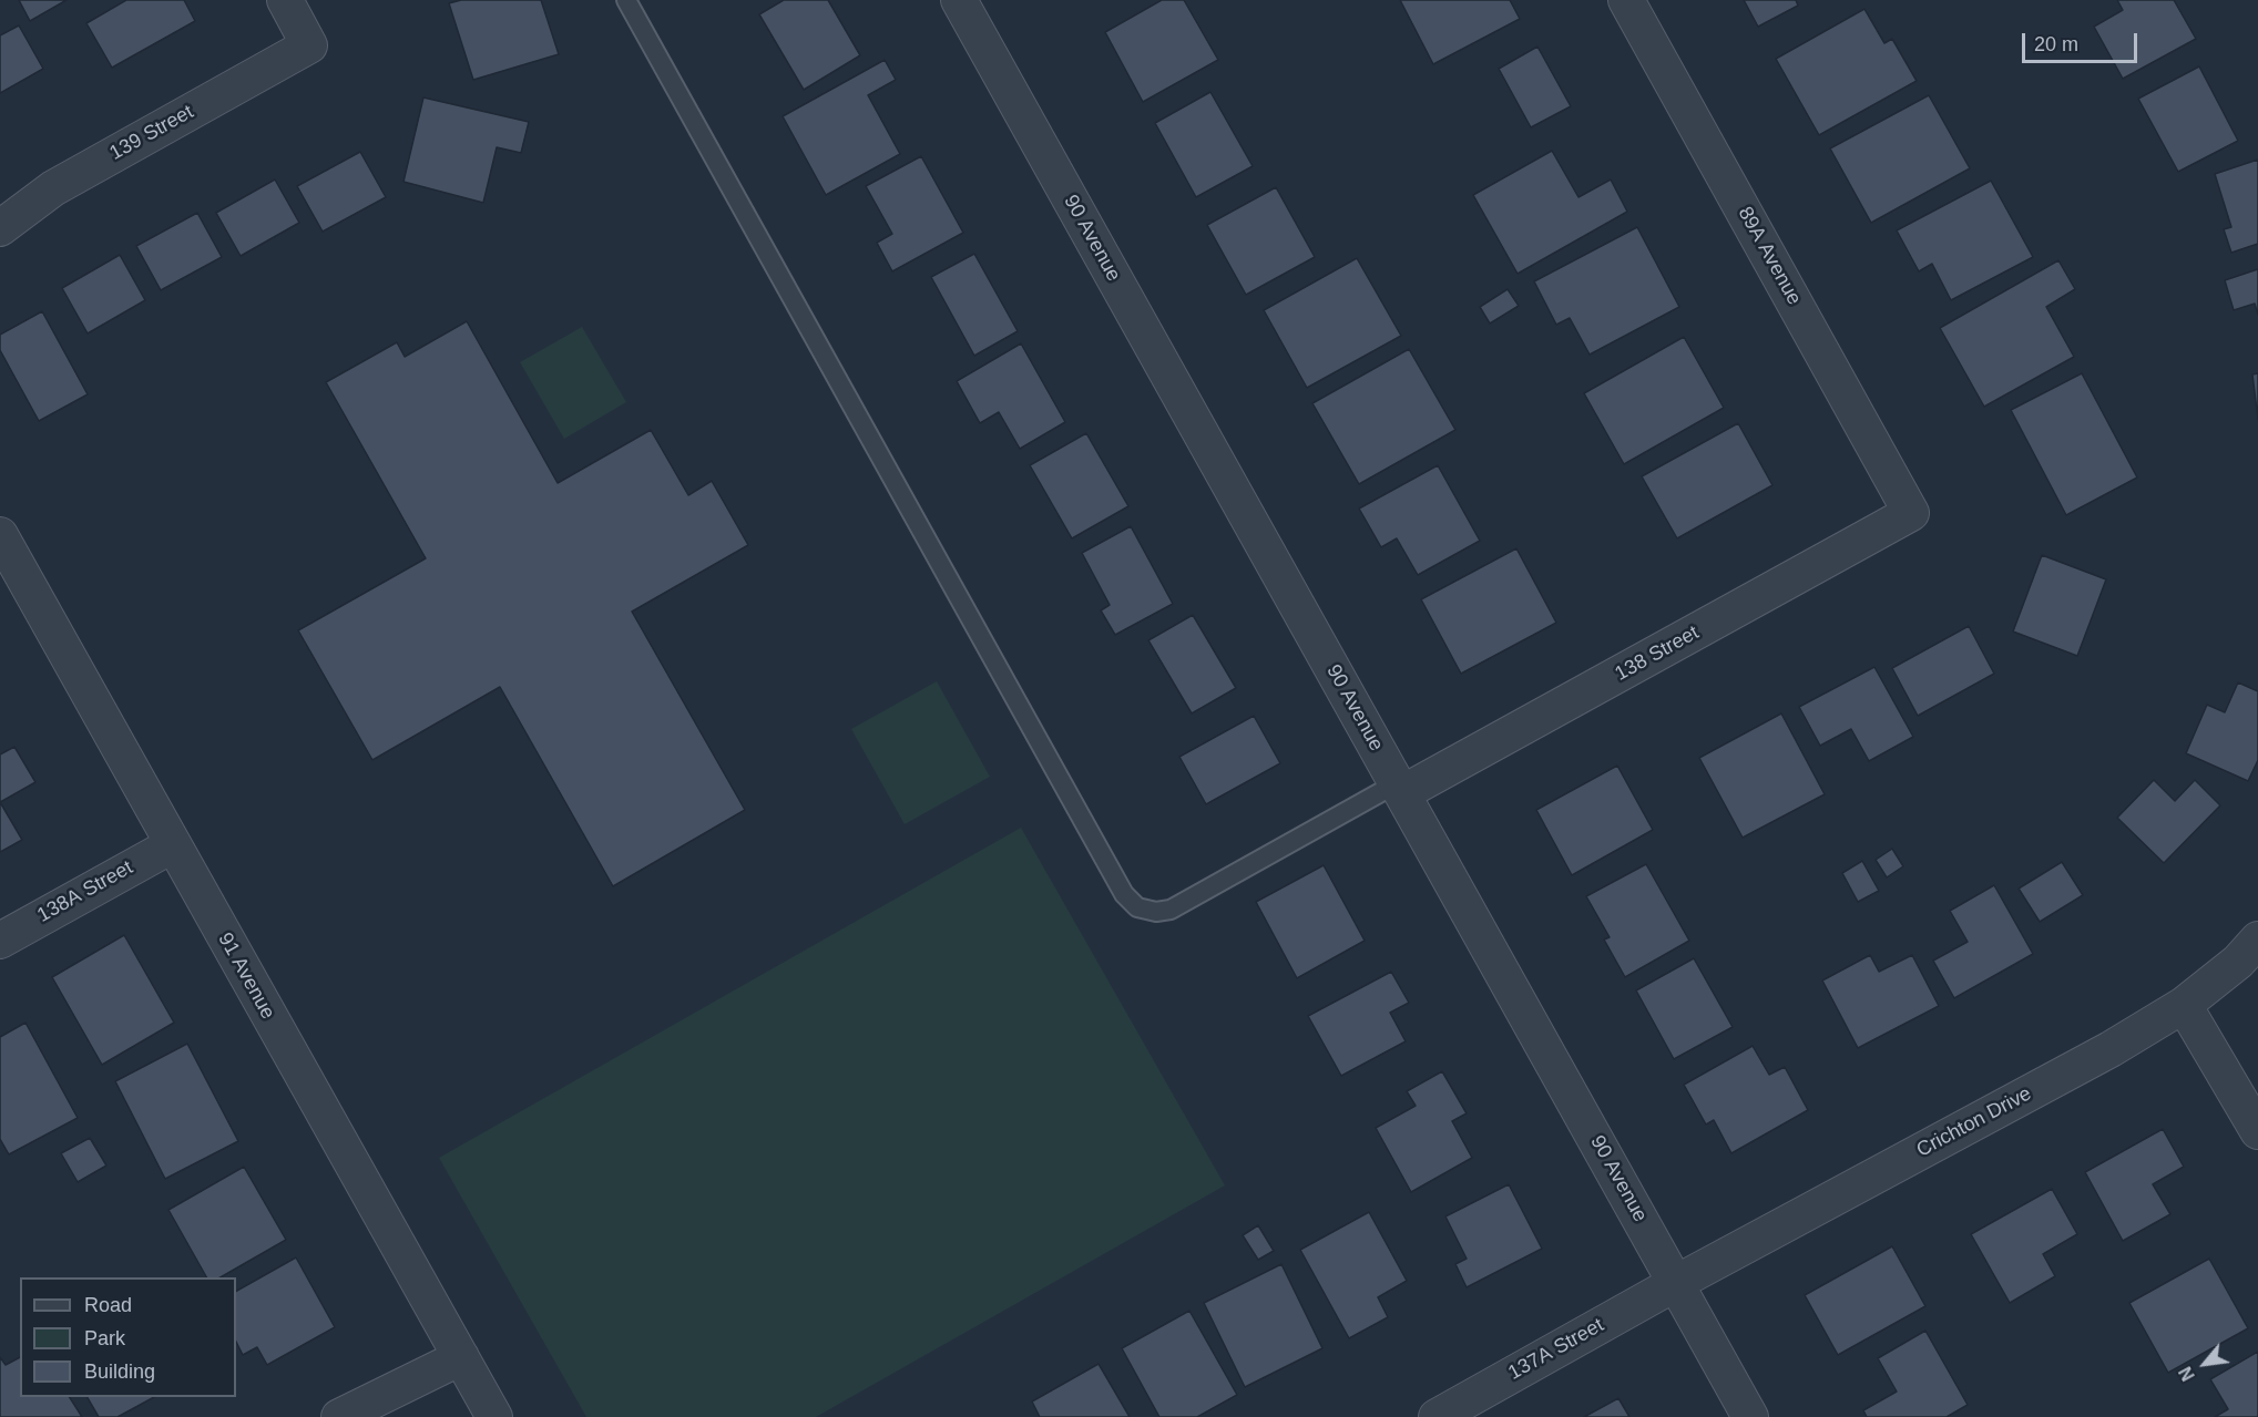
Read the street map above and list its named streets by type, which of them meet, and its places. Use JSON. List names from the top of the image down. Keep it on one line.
{"streets":{"street":["139 Street","90 Avenue","89A Avenue","138 Street","138A Street","91 Avenue","Crichton Drive","137A Street"]},"crossings":[["90 Avenue","138 Street"],["90 Avenue","Crichton Drive"],["90 Avenue","137A Street"],["89A Avenue","138 Street"],["138A Street","91 Avenue"],["Crichton Drive","137A Street"]],"legend":["Road","Park","Building"],"scale_bar":"20 m","north":"bottom left"}
